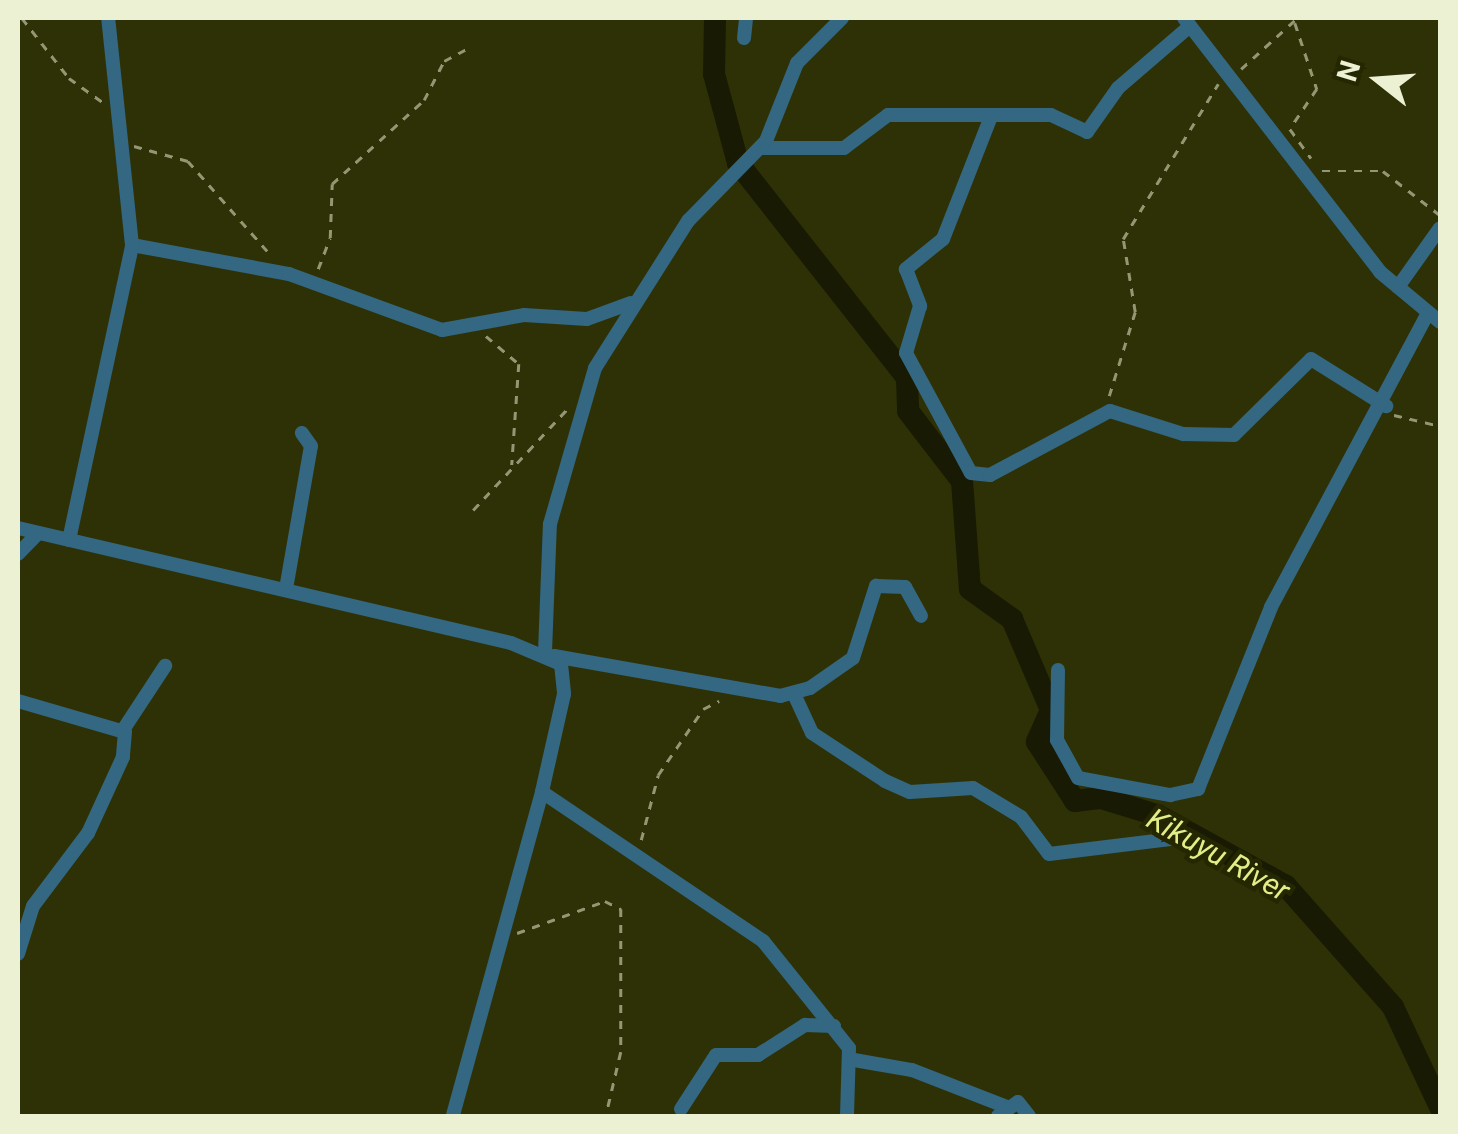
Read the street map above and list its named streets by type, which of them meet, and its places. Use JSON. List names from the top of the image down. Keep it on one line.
{"water":["Kikuyu River"],"north":"left"}
